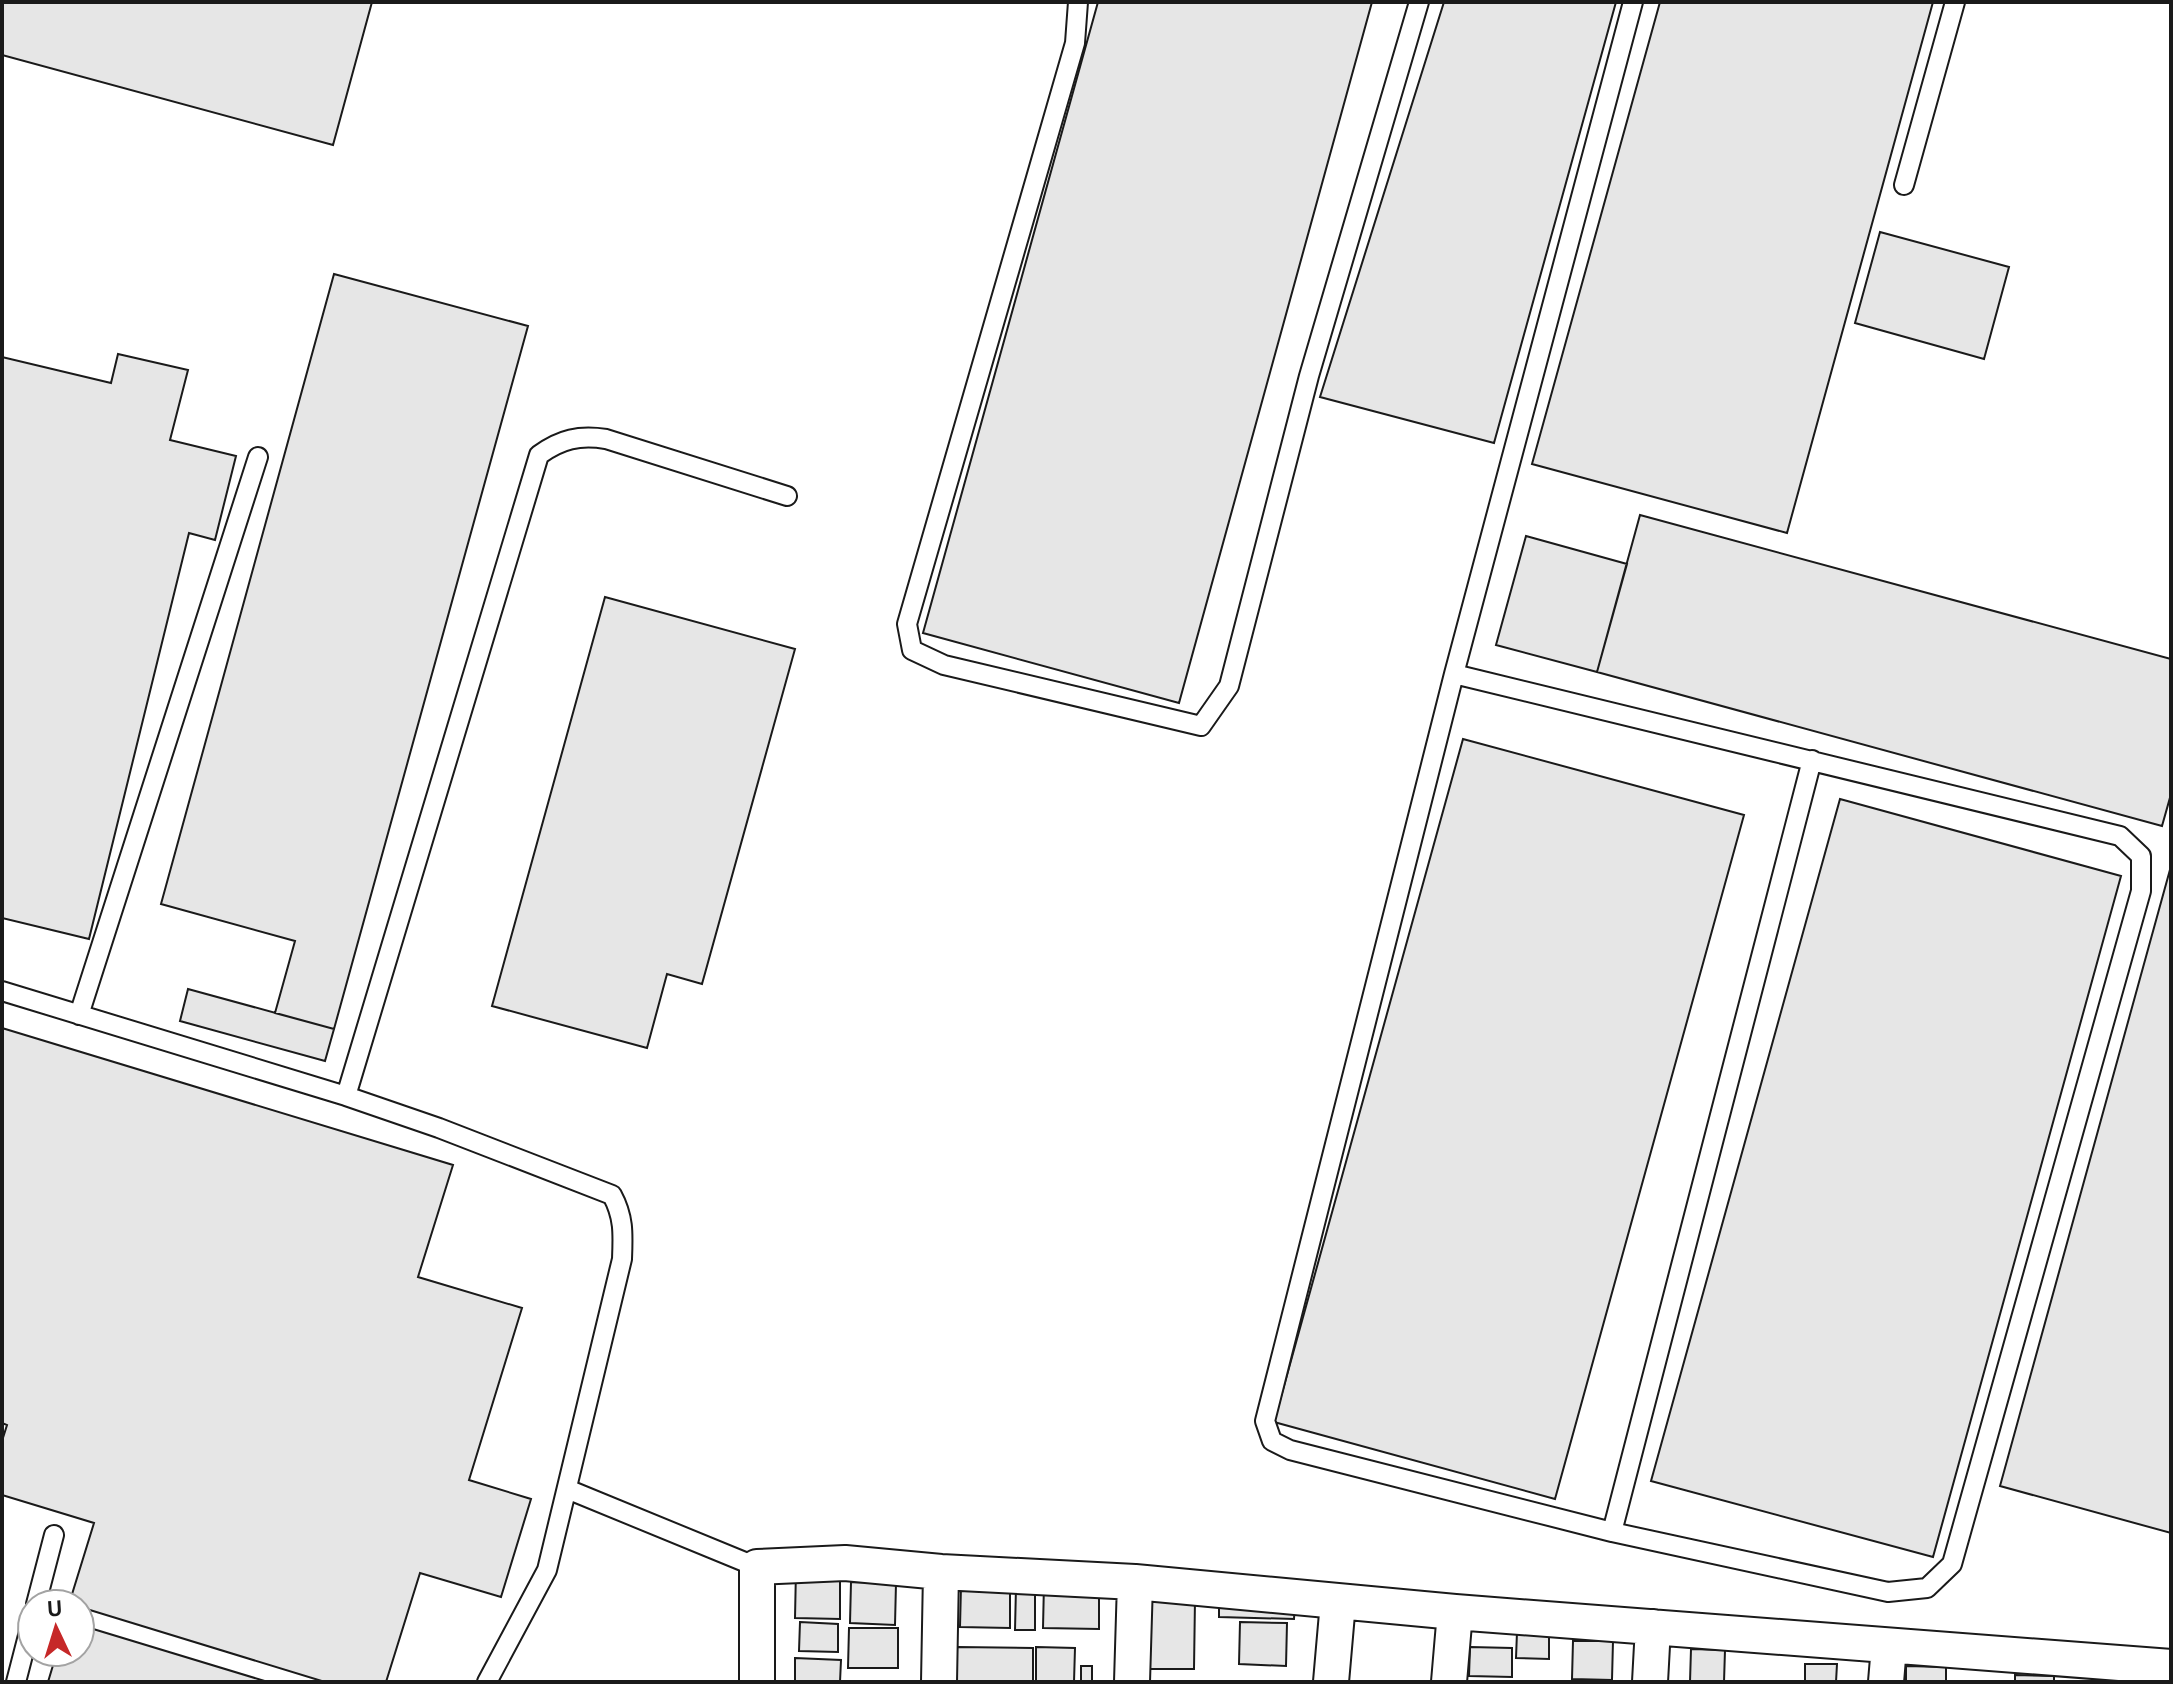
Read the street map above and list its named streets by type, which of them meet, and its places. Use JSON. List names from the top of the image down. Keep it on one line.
{"north":"top"}
